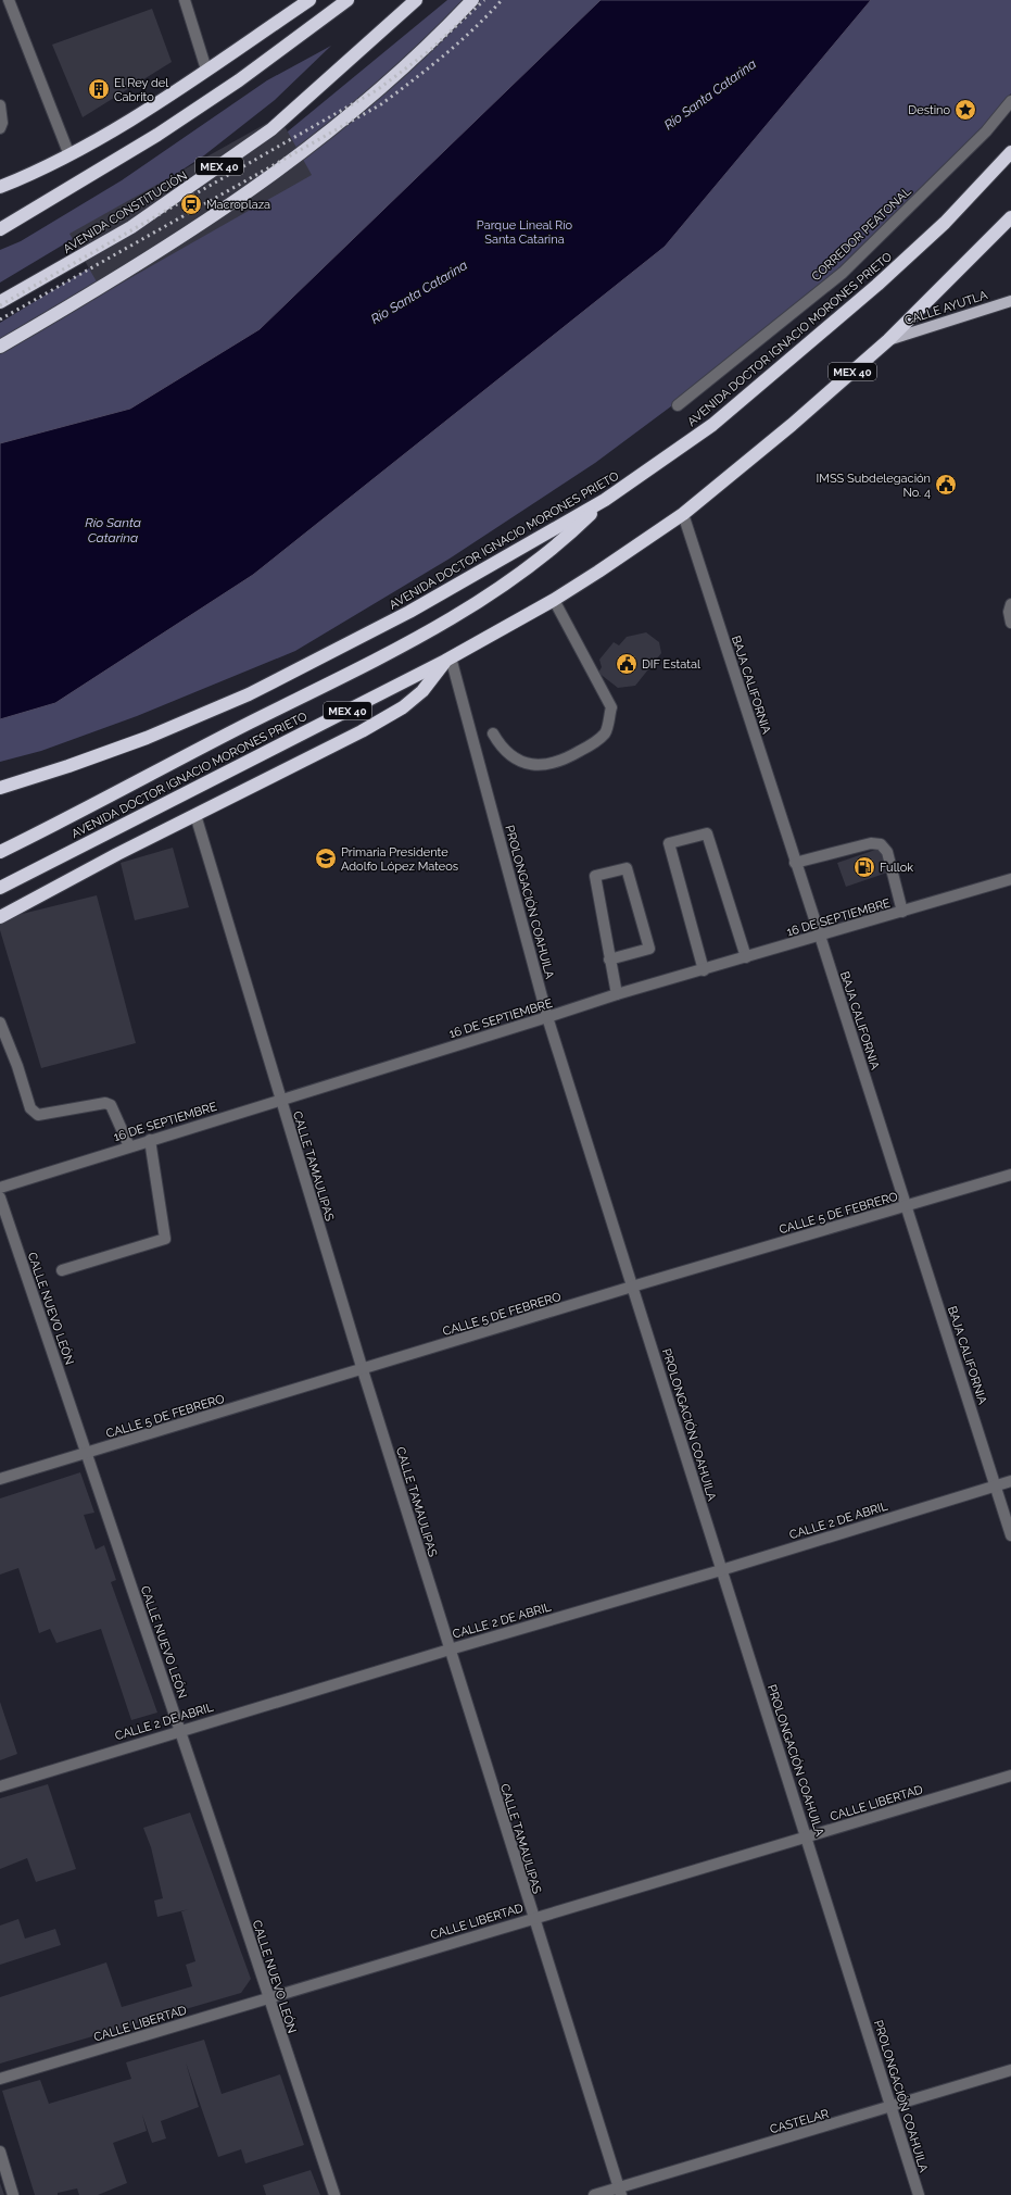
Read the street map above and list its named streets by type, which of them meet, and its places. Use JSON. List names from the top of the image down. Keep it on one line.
{"streets":{"highway":["MEX 40","AVENIDA CONSTITUCIÓN","AVENIDA DOCTOR IGNACIO MORONES PRIETO"],"main road":["CALLE AYUTLA"],"street":["CORREDOR PEATONAL","BAJA CALIFORNIA","PROLONGACIÓN COAHUILA","16 DE SEPTIEMBRE","CALLE TAMAULIPAS","CALLE 5 DE FEBRERO","CALLE NUEVO LEÓN","CALLE 2 DE ABRIL","CALLE LIBERTAD","CASTELAR"]},"crossings":[["CALLE AYUTLA","AVENIDA DOCTOR IGNACIO MORONES PRIETO"],["AVENIDA DOCTOR IGNACIO MORONES PRIETO","BAJA CALIFORNIA"],["AVENIDA DOCTOR IGNACIO MORONES PRIETO","PROLONGACIÓN COAHUILA"],["BAJA CALIFORNIA","16 DE SEPTIEMBRE"],["BAJA CALIFORNIA","CALLE 5 DE FEBRERO"],["BAJA CALIFORNIA","CALLE 2 DE ABRIL"],["PROLONGACIÓN COAHUILA","16 DE SEPTIEMBRE"],["PROLONGACIÓN COAHUILA","CALLE 5 DE FEBRERO"],["PROLONGACIÓN COAHUILA","CALLE 2 DE ABRIL"],["PROLONGACIÓN COAHUILA","CALLE LIBERTAD"],["PROLONGACIÓN COAHUILA","CASTELAR"],["16 DE SEPTIEMBRE","CALLE TAMAULIPAS"],["CALLE TAMAULIPAS","CALLE 5 DE FEBRERO"],["CALLE TAMAULIPAS","CALLE 2 DE ABRIL"],["CALLE TAMAULIPAS","CALLE LIBERTAD"],["CALLE TAMAULIPAS","CASTELAR"],["CALLE 5 DE FEBRERO","CALLE NUEVO LEÓN"],["CALLE NUEVO LEÓN","CALLE 2 DE ABRIL"],["CALLE NUEVO LEÓN","CALLE LIBERTAD"]],"water":["Río Santa Catarina"],"parks":["Parque Lineal Río Santa Catarina"],"places":{"building":["El Rey del Cabrito"],"place":["Destino"],"station":["Macroplaza"],"public building":["IMSS Subdelegación No. 4","DIF Estatal"],"school or university":["Primaria Presidente Adolfo López Mateos"],"fuel station":["Fullok"]}}
